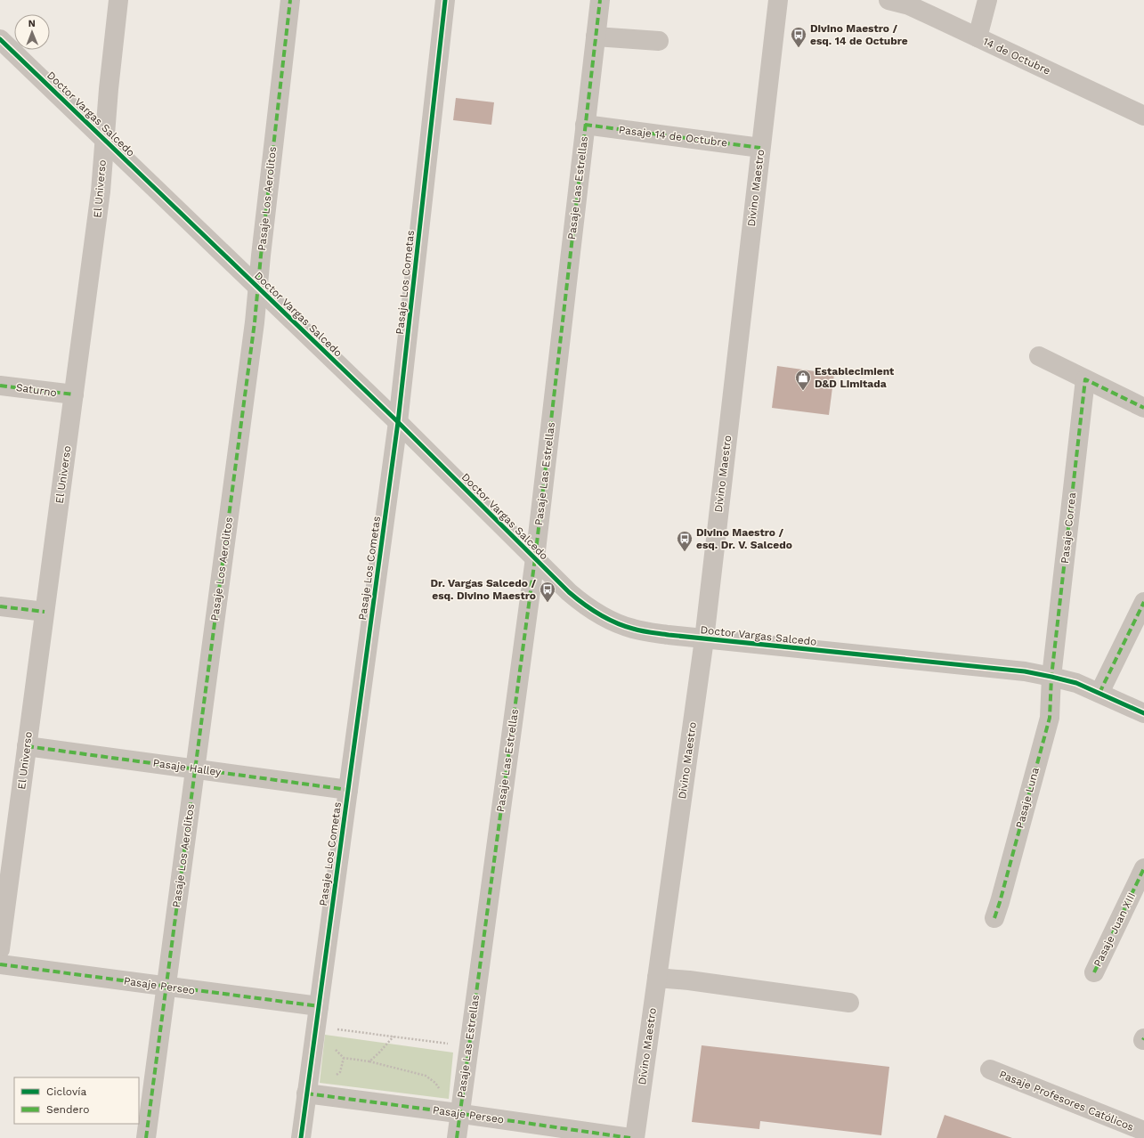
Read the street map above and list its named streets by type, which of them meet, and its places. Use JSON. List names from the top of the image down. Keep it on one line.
{"streets":{"street":["14 de Octubre","Doctor Vargas Salcedo","Pasaje 14 de Octubre","Pasaje Las Estrellas","Divino Maestro","El Universo","Pasaje Los Aerolitos","Pasaje Los Cometas","Saturno","Pasaje Correa","Pasaje Halley","Pasaje Luna","Pasaje Juan XIII","Pasaje Perseo","Pasaje Profesores Católicos"]},"crossings":[["Doctor Vargas Salcedo","Pasaje Las Estrellas"],["Doctor Vargas Salcedo","Divino Maestro"],["Doctor Vargas Salcedo","El Universo"],["Doctor Vargas Salcedo","Pasaje Los Aerolitos"],["Doctor Vargas Salcedo","Pasaje Los Cometas"],["Doctor Vargas Salcedo","Pasaje Correa"],["Doctor Vargas Salcedo","Pasaje Luna"],["Pasaje 14 de Octubre","Pasaje Las Estrellas"],["Pasaje 14 de Octubre","Divino Maestro"],["Pasaje Las Estrellas","Pasaje Perseo"],["El Universo","Saturno"],["El Universo","Pasaje Halley"],["Pasaje Los Aerolitos","Pasaje Halley"],["Pasaje Los Aerolitos","Pasaje Perseo"],["Pasaje Los Cometas","Pasaje Halley"],["Pasaje Los Cometas","Pasaje Perseo"],["Pasaje Correa","Pasaje Luna"]],"places":{"bus stop":["Divino Maestro / esq. 14 de Octubre","Divino Maestro / esq. Dr. V. Salcedo","Dr. Vargas Salcedo / esq. Divino Maestro"],"shop":["Establecimient D&D Limitada"]},"legend":["Ciclovía","Sendero"],"north":"top"}
